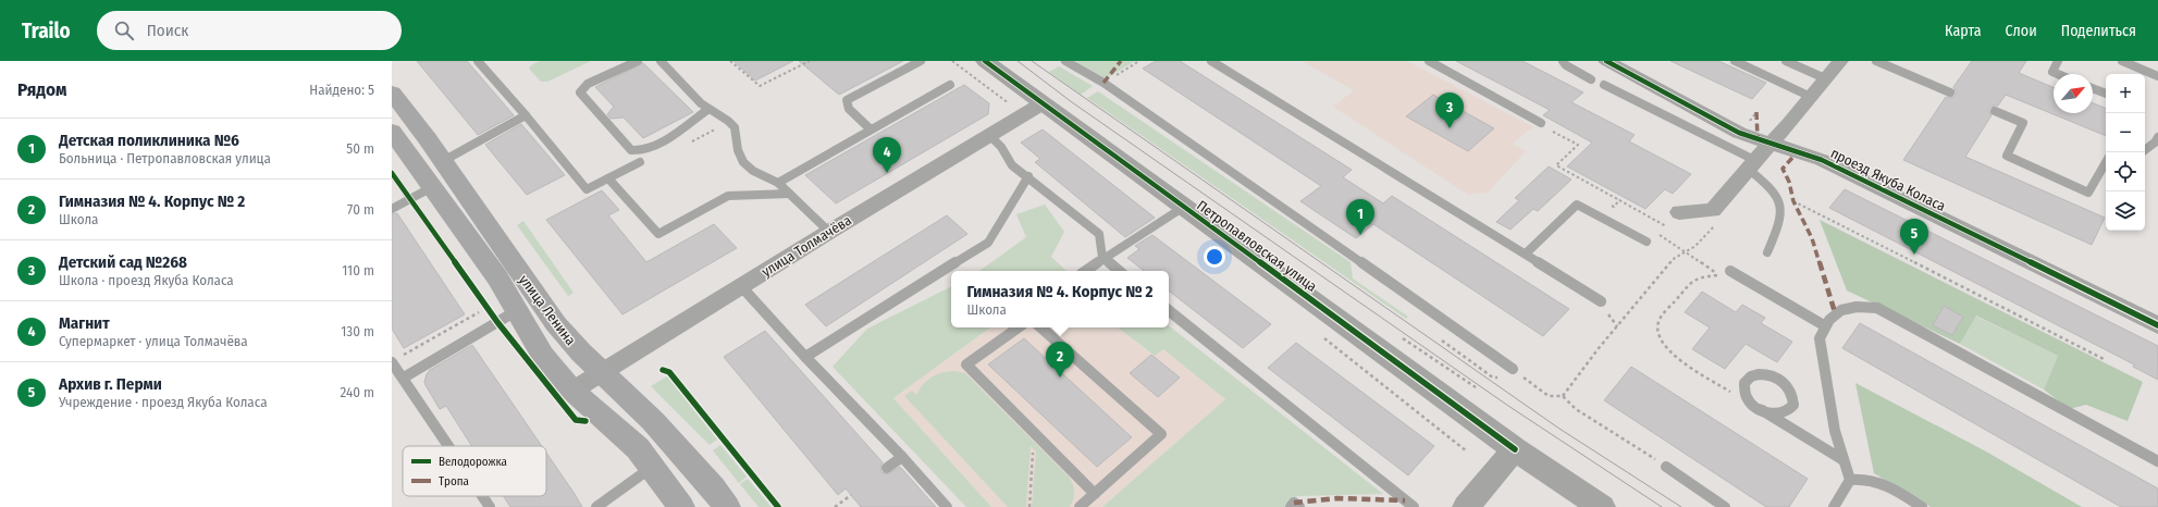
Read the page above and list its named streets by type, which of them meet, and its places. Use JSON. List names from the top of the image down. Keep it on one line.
{"streets":{"main road":["улица Ленина"],"street":["проезд Якуба Коласа","улица Толмачёва","Петропавловская улица"]},"crossings":[["улица Толмачёва","Петропавловская улица"],["улица Толмачёва","улица Ленина"]],"legend":["Велодорожка","Тропа"],"north":"top right","page":{"header":"Trailo","search":"Поиск","nav":["Карта","Слои","Поделиться"],"heading":["Рядом","Найдено: 5"],"map_buttons":["+","−"],"pins":["3","4","1","5","2"],"list":[{"mark":"1","name":"Детская поликлиника №6","note":"Больница · Петропавловская улица","value":"50 m"},{"mark":"2","name":"Гимназия № 4. Корпус № 2","note":"Школа","value":"70 m"},{"mark":"3","name":"Детский сад №268","note":"Школа · проезд Якуба Коласа","value":"110 m"},{"mark":"4","name":"Магнит","note":"Супермаркет · улица Толмачёва","value":"130 m"},{"mark":"5","name":"Архив г. Перми","note":"Учреждение · проезд Якуба Коласа","value":"240 m"}],"popup":["Гимназия № 4. Корпус № 2","Школа"]}}
